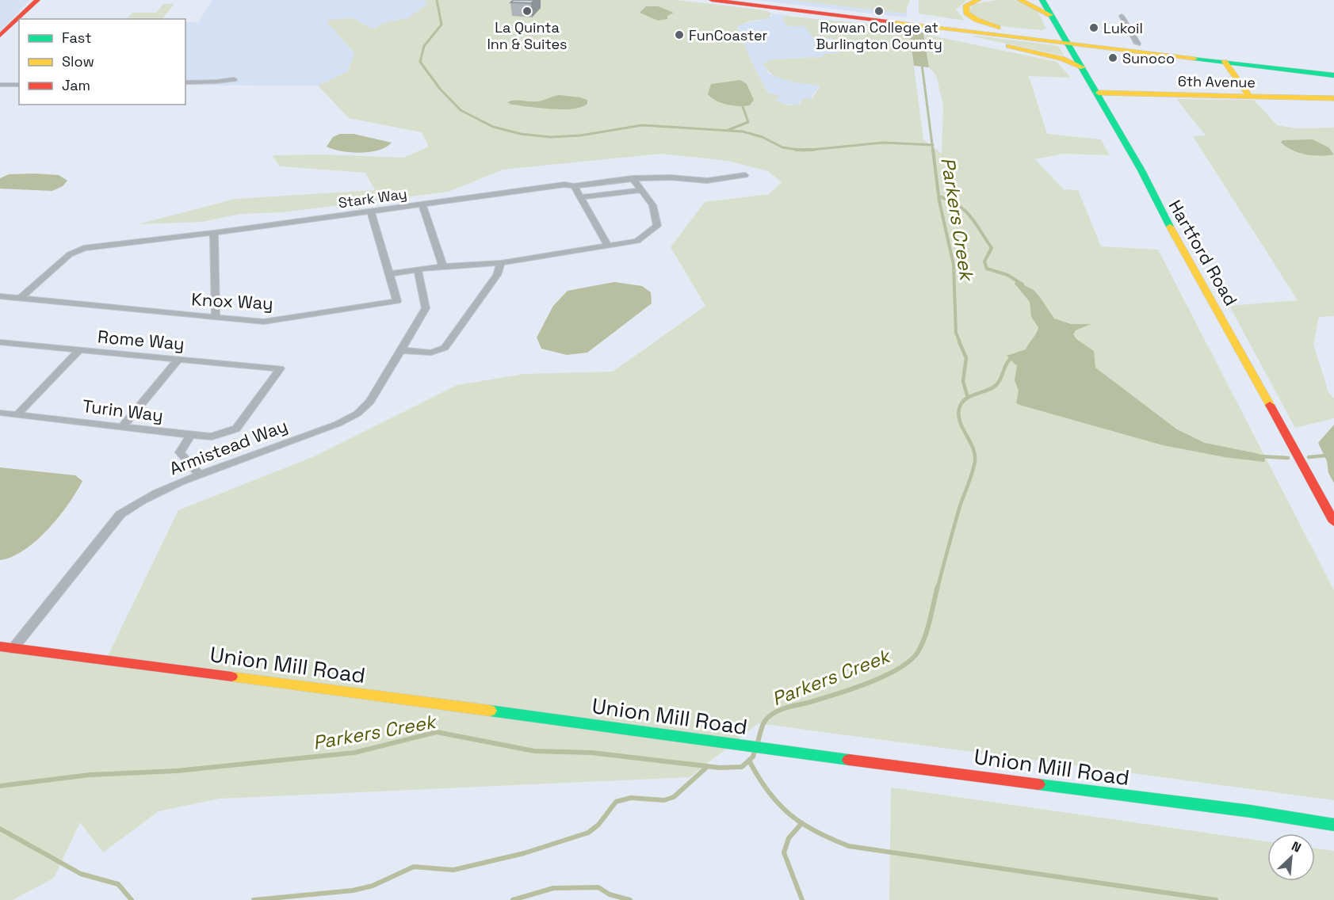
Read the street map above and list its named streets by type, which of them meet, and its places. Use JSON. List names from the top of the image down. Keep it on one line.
{"streets":{"main road":["6th Avenue","Hartford Road","Union Mill Road"],"street":["Stark Way","Knox Way","Rome Way","Turin Way","Armistead Way"]},"crossings":[["6th Avenue","Hartford Road"],["Stark Way","Knox Way"],["Rome Way","Turin Way"],["Armistead Way","Union Mill Road"]],"water":["Parkers Creek"],"places":["La Quinta Inn & Suites","Rowan College at Burlington County","Lukoil","FunCoaster","Sunoco"],"legend":["Fast","Slow","Jam"],"north":"top right"}
